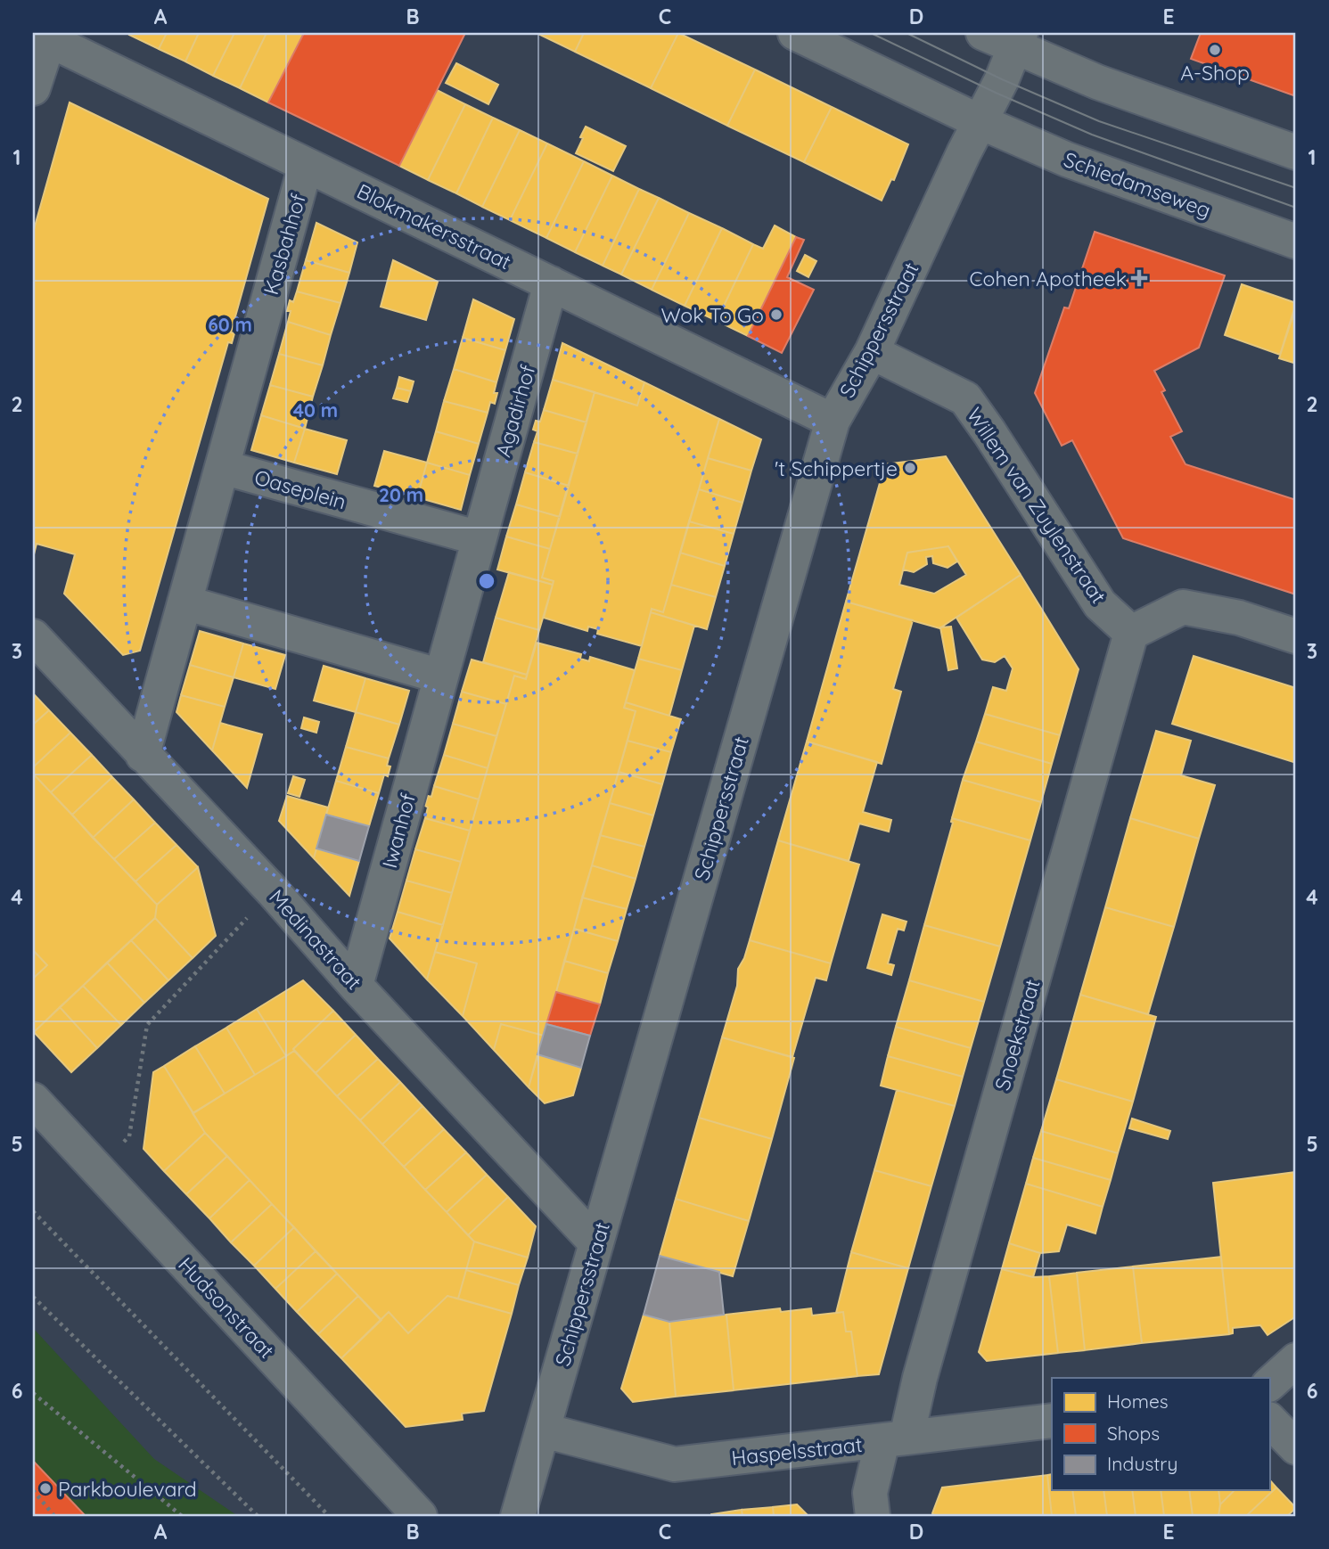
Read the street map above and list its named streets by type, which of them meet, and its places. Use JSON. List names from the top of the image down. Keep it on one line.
{"streets":{"street":["Schiedamseweg","Blokmakersstraat","Kasbahhof","Schippersstraat","Agadirhof","Oaseplein","Willem van Zuylenstraat","Iwanhof","Medinastraat","Snoekstraat","Hudsonstraat","Haspelsstraat"]},"crossings":[["Schiedamseweg","Schippersstraat"],["Blokmakersstraat","Kasbahhof"],["Blokmakersstraat","Schippersstraat"],["Blokmakersstraat","Agadirhof"],["Kasbahhof","Oaseplein"],["Schippersstraat","Willem van Zuylenstraat"],["Schippersstraat","Medinastraat"],["Schippersstraat","Haspelsstraat"],["Agadirhof","Oaseplein"],["Willem van Zuylenstraat","Snoekstraat"],["Iwanhof","Medinastraat"],["Snoekstraat","Haspelsstraat"]],"places":{"other":["A-Shop","Wok To Go","'t Schippertje","Parkboulevard"],"health":["Cohen Apotheek"]},"legend":["Homes","Shops","Industry"],"grid":{"columns":["A","B","C","D","E"],"rows":["1","2","3","4","5","6"]},"rings":["60 m","40 m","20 m"]}
